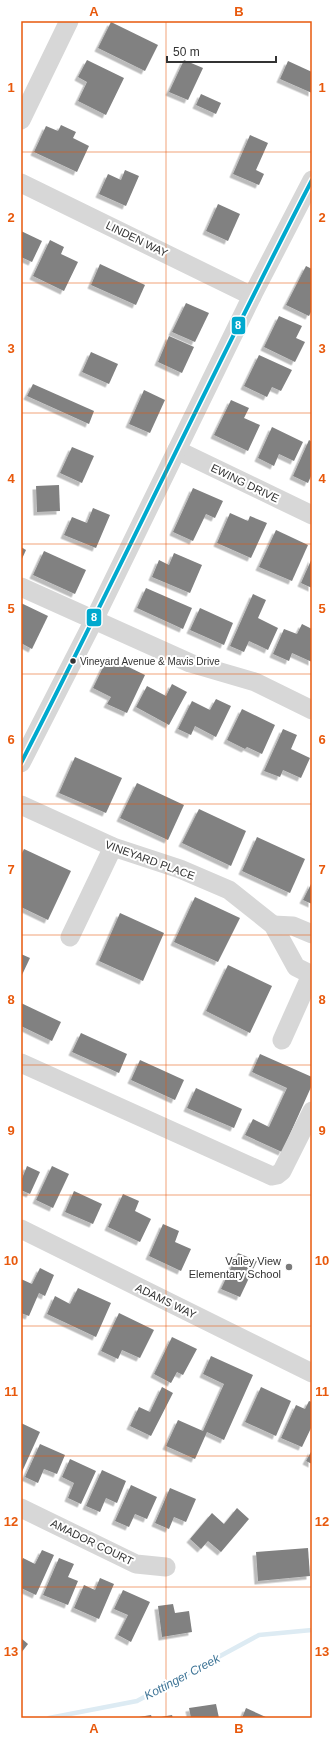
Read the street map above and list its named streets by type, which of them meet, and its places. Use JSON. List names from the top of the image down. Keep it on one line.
{"streets":{"street":["LINDEN WAY","EWING DRIVE","VINEYARD PLACE","ADAMS WAY","AMADOR COURT"]},"water":["Kottinger Creek"],"places":["Vineyard Avenue & Mavis Drive","Valley View Elementary School"],"lines":["transit line 8"],"scale_bar":"50 m","grid":{"columns":["A","B"],"rows":["1","2","3","4","5","6","7","8","9","10","11","12","13"]}}
